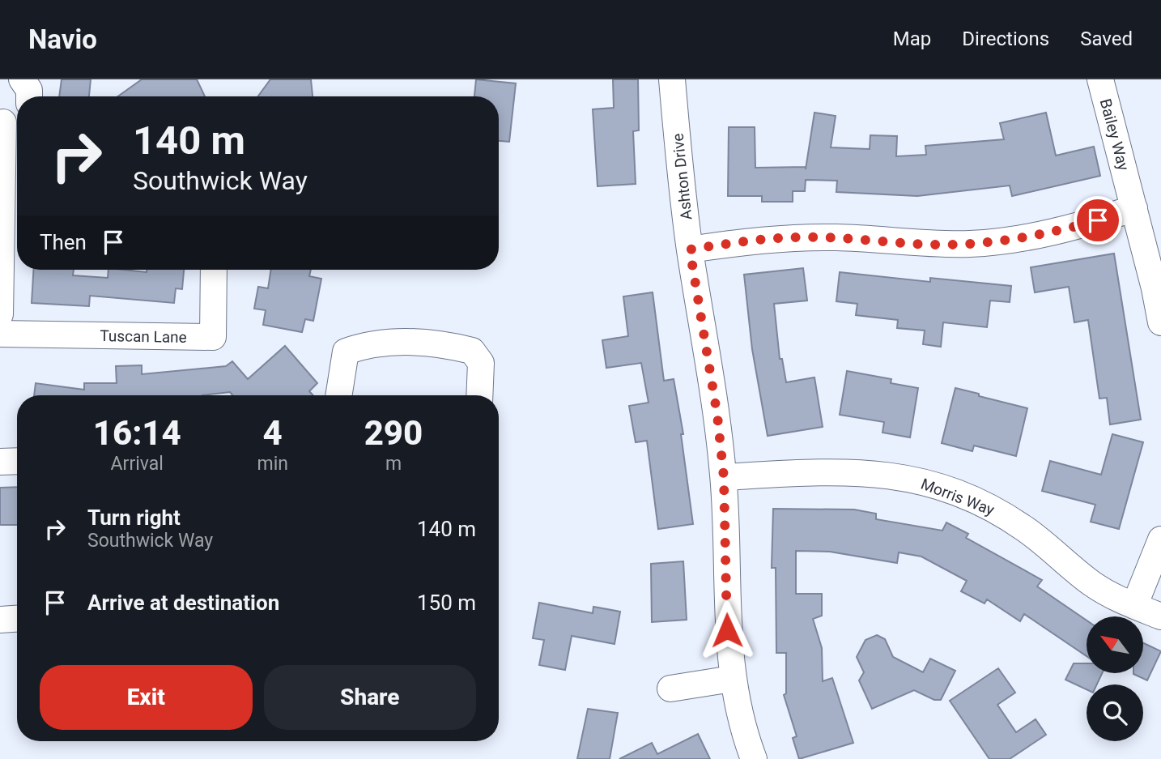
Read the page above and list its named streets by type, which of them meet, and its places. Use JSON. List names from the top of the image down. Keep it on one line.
{"streets":{"street":["Bailey Way","Ashton Drive","Tuscan Lane","Morris Way"]},"crossings":[["Ashton Drive","Morris Way"]],"north":"top left","page":{"header":"Navio","nav":["Map","Directions","Saved"],"turn":["140 m","Southwick Way"],"then":"Then","eta":["16:14","Arrival","4","min","290","m"],"list":[{"name":"Turn right","note":"Southwick Way","value":"140 m"},{"name":"Arrive at destination","value":"150 m"}],"buttons":["Exit","Share"]}}
